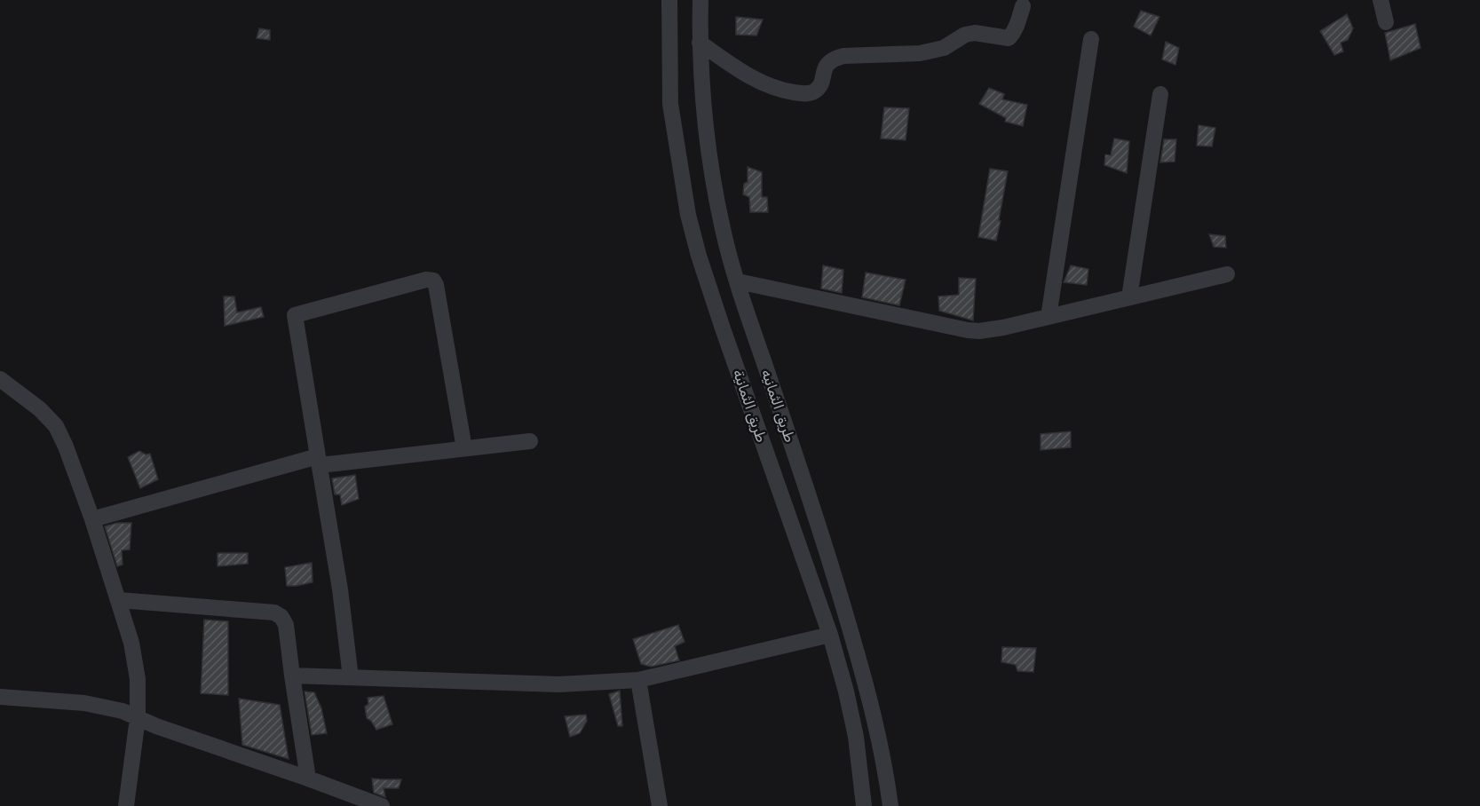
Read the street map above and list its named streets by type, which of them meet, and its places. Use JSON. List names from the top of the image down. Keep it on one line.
{"streets":{"street":["طريق الثمانية","طريق الثمانيه"]}}
